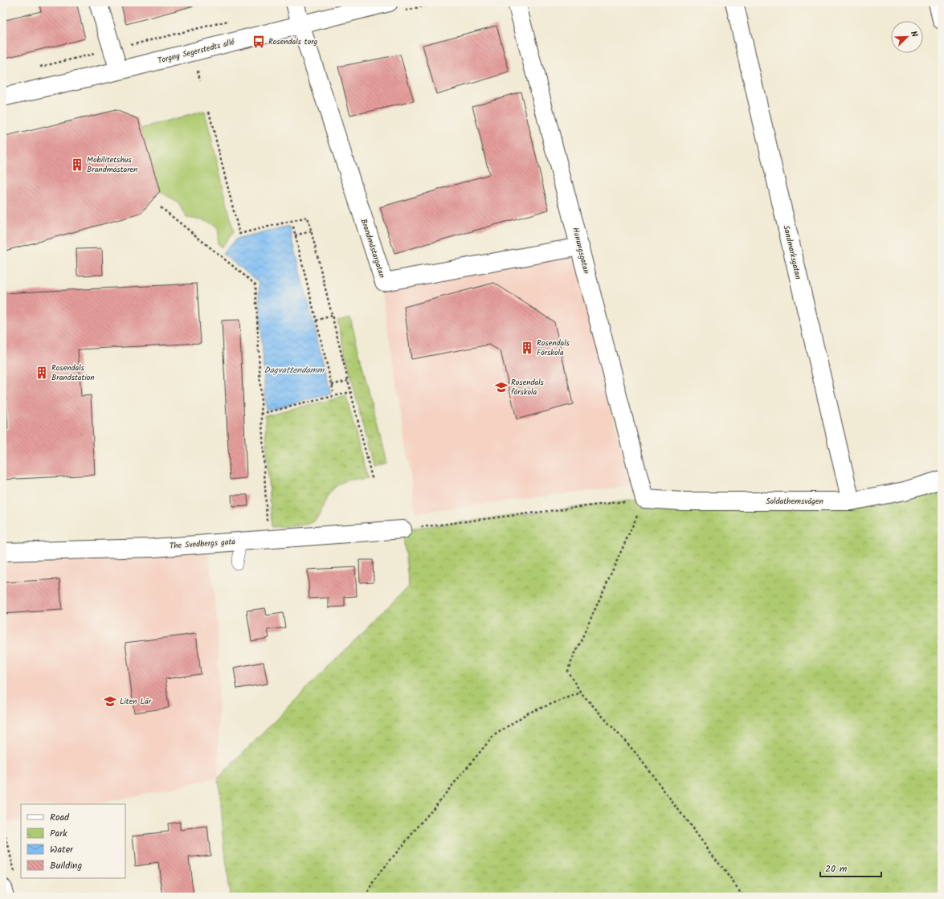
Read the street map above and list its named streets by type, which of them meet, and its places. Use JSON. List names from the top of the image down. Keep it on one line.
{"streets":{"street":["Torgny Segerstedts allé","Brandmästargatan","Honungsgatan","Sandmarksgatan","Soldathemsvägen","The Svedbergs gata"]},"crossings":[["Torgny Segerstedts allé","Brandmästargatan"],["Brandmästargatan","Honungsgatan"],["Honungsgatan","Soldathemsvägen"],["Sandmarksgatan","Soldathemsvägen"]],"water":["Dagvattendamm"],"places":{"bus stop":["Rosendals torg"],"building":["Mobilitetshus Brandmästaren","Rosendals Förskola","Rosendals Brandstation"],"school or university":["Rosendals förskola","Liten Lär"]},"legend":["Road","Park","Water","Building"],"scale_bar":"20 m","north":"top right"}
